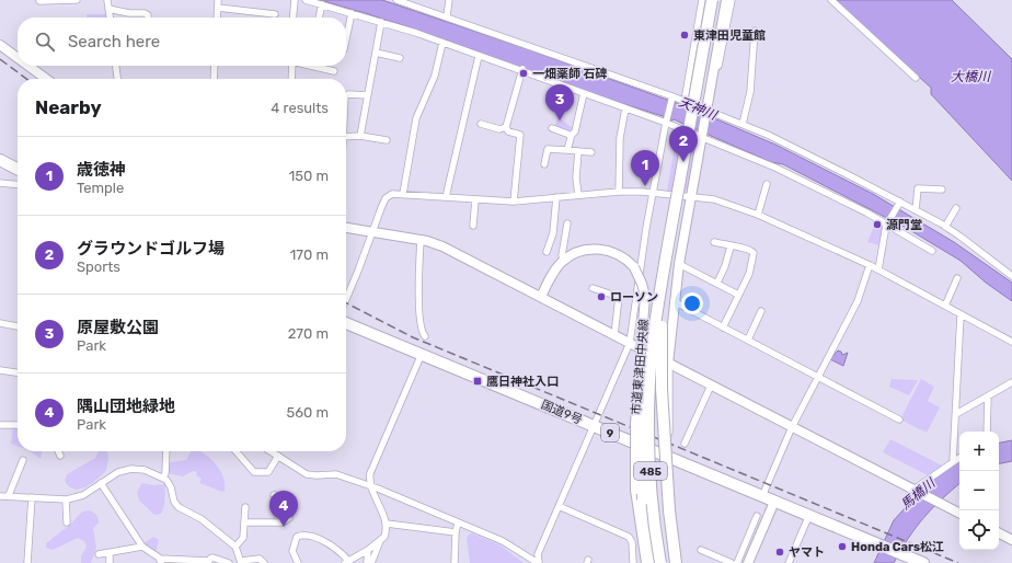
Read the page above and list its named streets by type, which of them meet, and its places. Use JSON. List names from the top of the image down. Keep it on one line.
{"streets":{"highway":["国道9号","9","485"],"street":["市道東津田中央線"]},"water":["大橋川","天神川","馬橋川"],"places":{"other":["東津田児童館","一畑薬師 石碑","源門堂","ローソン","Honda Cars松江","ヤマト"],"transit":["鷹日神社入口"]},"page":{"search":"Search here","heading":["Nearby","4 results"],"pins":["3","2","1","4"],"list":[{"mark":"1","name":"歳徳神","note":"Temple","value":"150 m"},{"mark":"2","name":"グラウンドゴルフ場","note":"Sports","value":"170 m"},{"mark":"3","name":"原屋敷公園","note":"Park","value":"270 m"},{"mark":"4","name":"隅山団地緑地","note":"Park","value":"560 m"}],"map_buttons":["+","−"]}}
